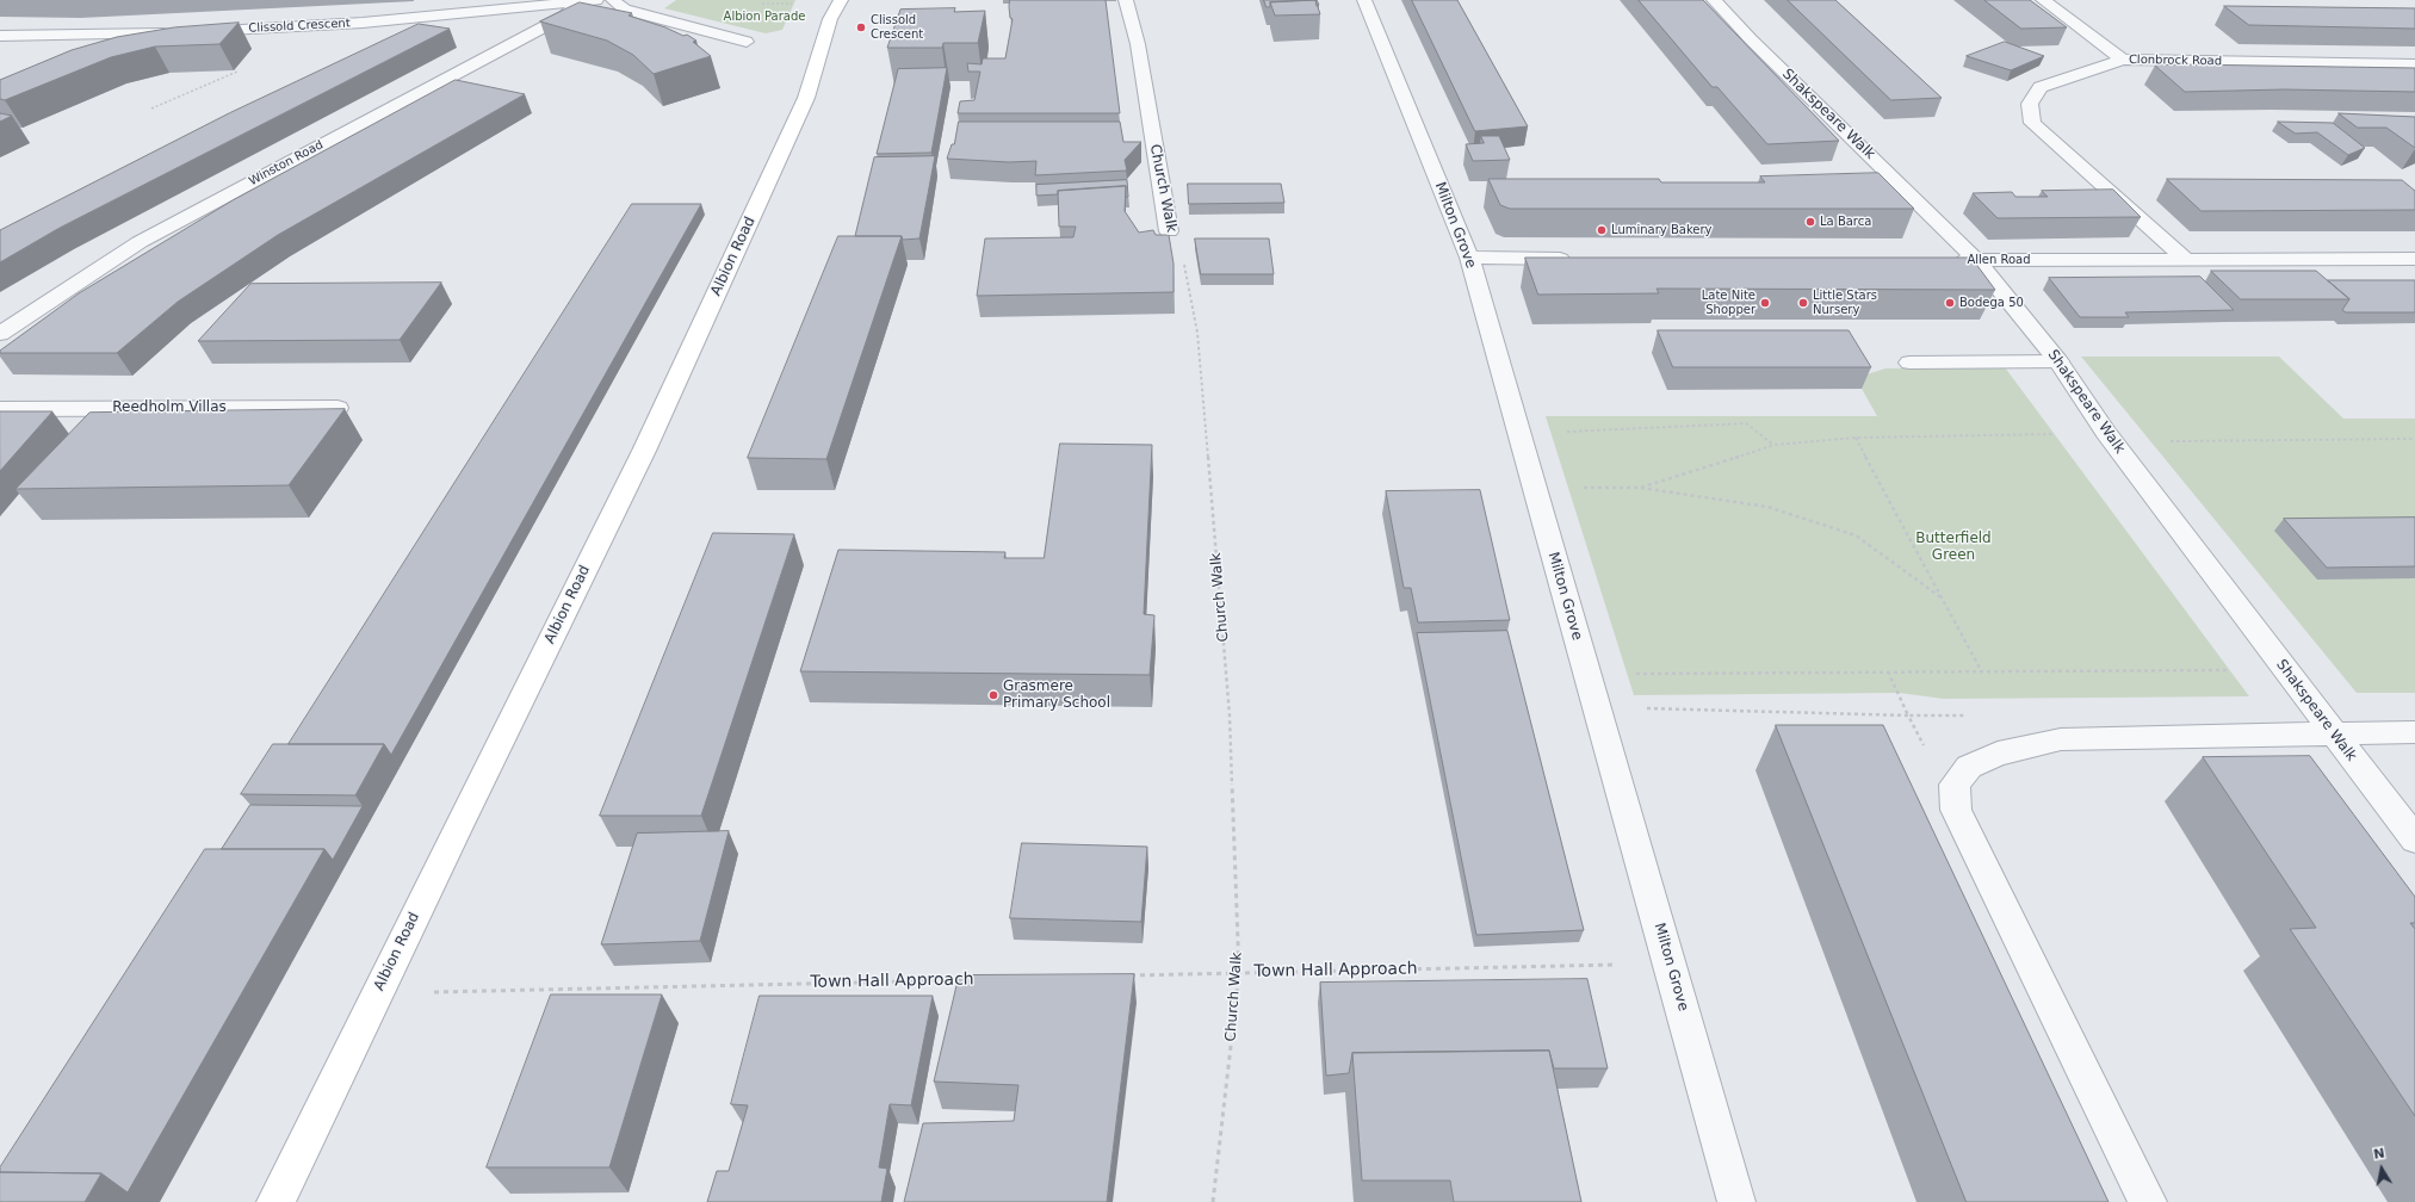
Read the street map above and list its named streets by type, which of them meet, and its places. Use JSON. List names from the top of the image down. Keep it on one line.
{"streets":{"main road":["Albion Road"],"street":["Clissold Crescent","Clonbrock Road","Shakspeare Walk","Winston Road","Church Walk","Milton Grove","Allen Road","Reedholm Villas"],"path":["Town Hall Approach"]},"crossings":[["Clissold Crescent","Winston Road"],["Clonbrock Road","Allen Road"],["Shakspeare Walk","Allen Road"],["Church Walk","Town Hall Approach"],["Milton Grove","Town Hall Approach"]],"parks":["Albion Parade","Butterfield Green"],"places":["Clissold Crescent","La Barca","Luminary Bakery","Late Nite Shopper","Little Stars Nursery","Bodega 50","Grasmere Primary School"],"north":"top"}
